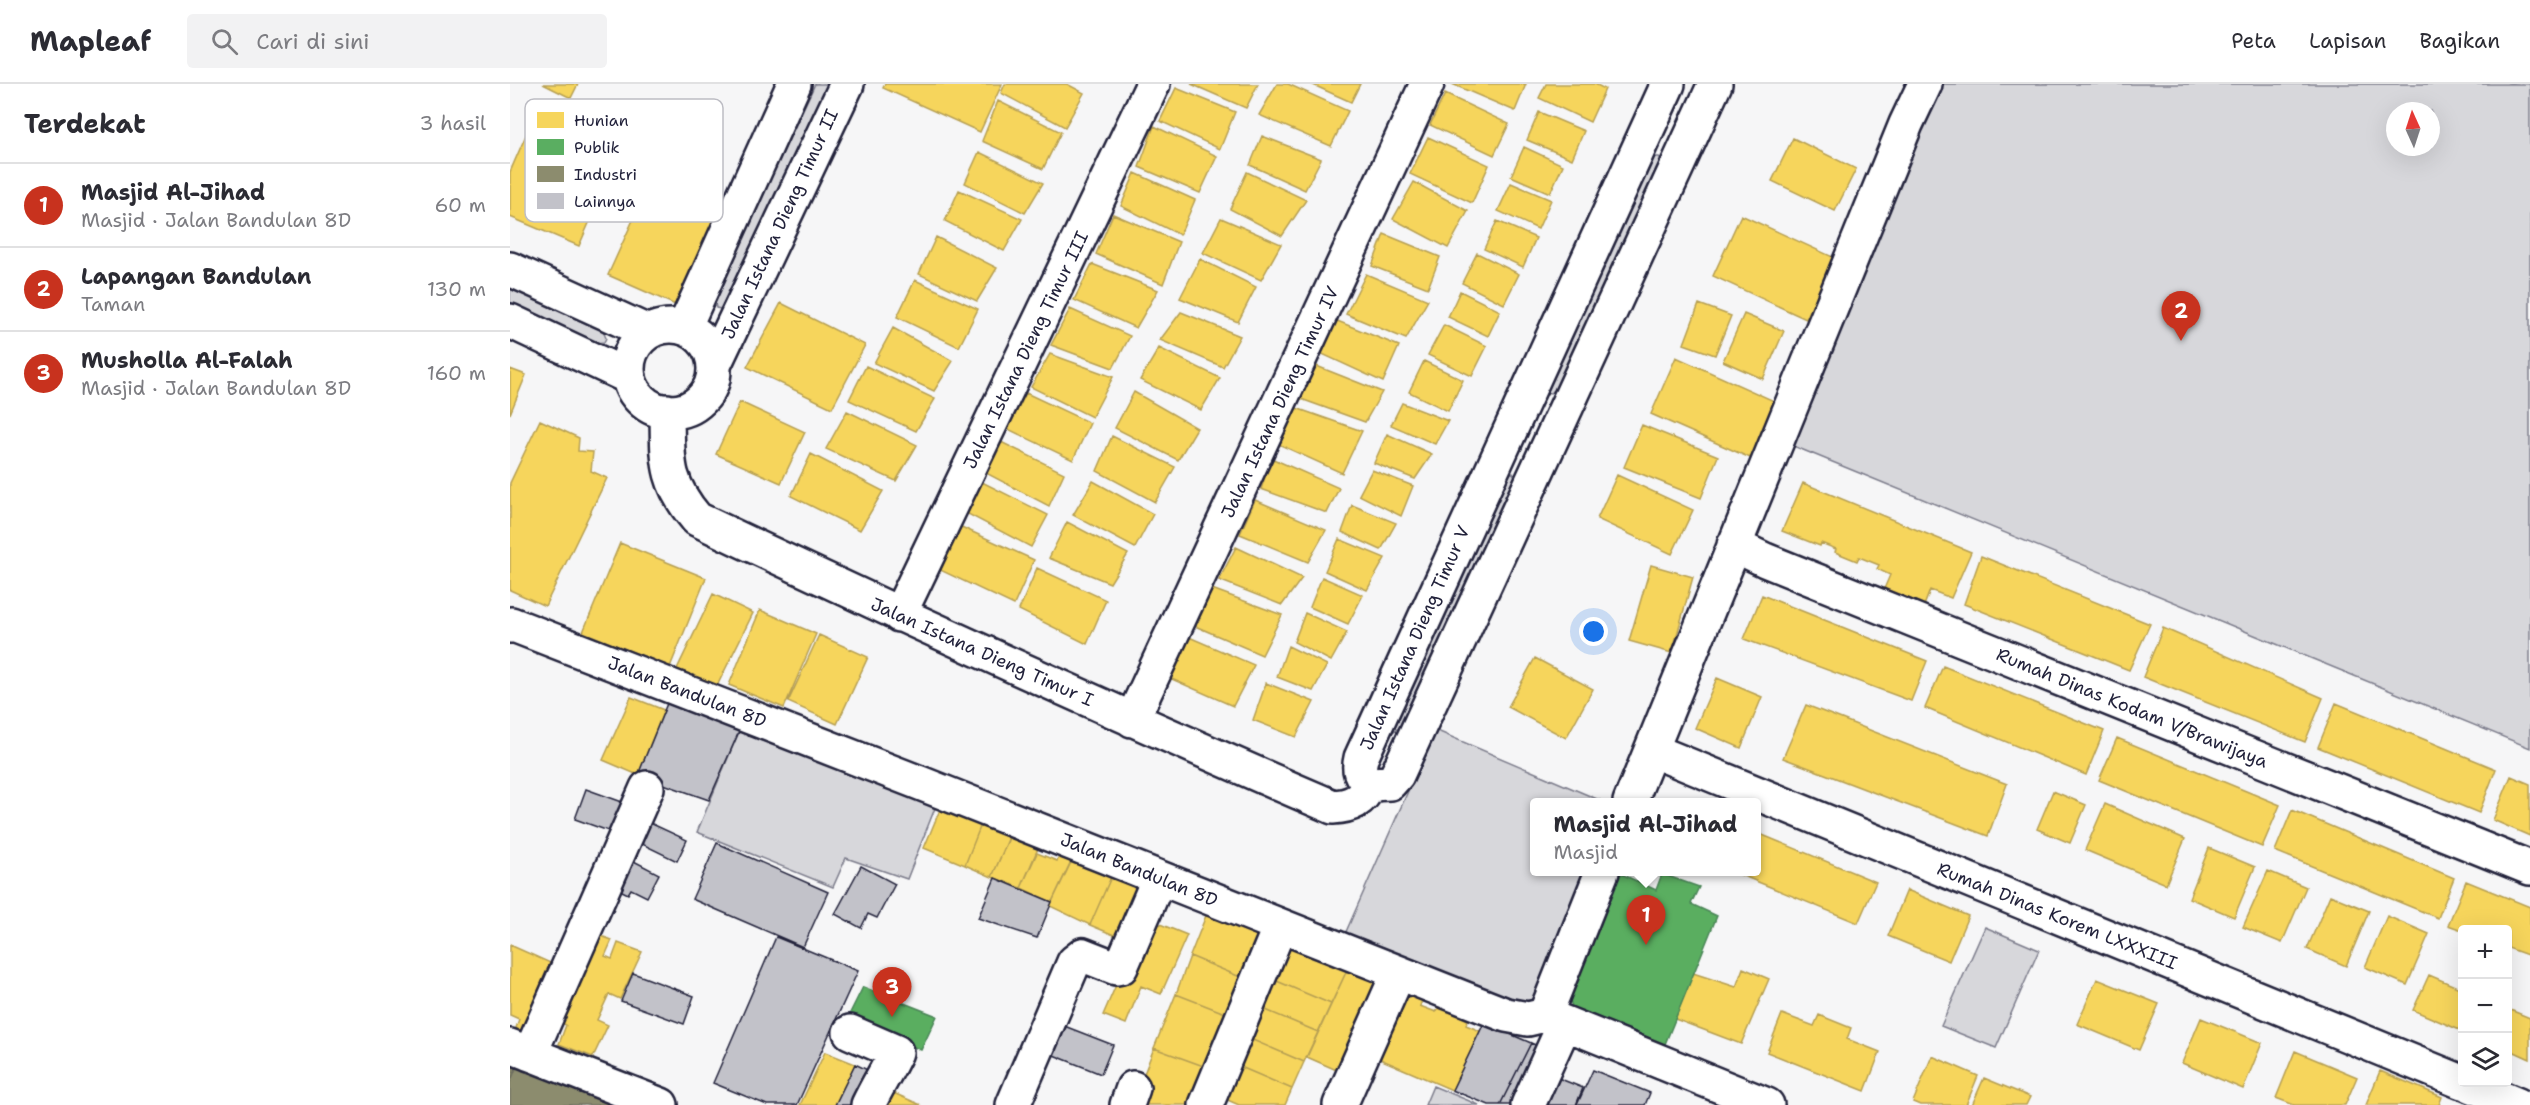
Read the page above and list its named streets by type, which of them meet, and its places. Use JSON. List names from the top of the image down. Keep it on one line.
{"streets":{"street":["Jalan Istana Dieng Timur II","Jalan Istana Dieng Timur III","Jalan Istana Dieng Timur IV","Jalan Istana Dieng Timur V","Jalan Istana Dieng Timur I","Jalan Bandulan 8D","Rumah Dinas Kodam V/Brawijaya","Rumah Dinas Korem LXXXIII"]},"crossings":[["Jalan Istana Dieng Timur II","Jalan Istana Dieng Timur I"],["Jalan Istana Dieng Timur III","Jalan Istana Dieng Timur I"],["Jalan Istana Dieng Timur IV","Jalan Istana Dieng Timur I"],["Jalan Istana Dieng Timur V","Jalan Istana Dieng Timur I"]],"legend":["Hunian","Publik","Industri","Lainnya"],"north":"top","page":{"header":"Mapleaf","search":"Cari di sini","nav":["Peta","Lapisan","Bagikan"],"heading":["Terdekat","3 hasil"],"list":[{"mark":"1","name":"Masjid Al-Jihad","note":"Masjid · Jalan Bandulan 8D","value":"60 m"},{"mark":"2","name":"Lapangan Bandulan","note":"Taman","value":"130 m"},{"mark":"3","name":"Musholla Al-Falah","note":"Masjid · Jalan Bandulan 8D","value":"160 m"}],"pins":["2","1","3"],"popup":["Masjid Al-Jihad","Masjid"],"map_buttons":["+","−"]}}
